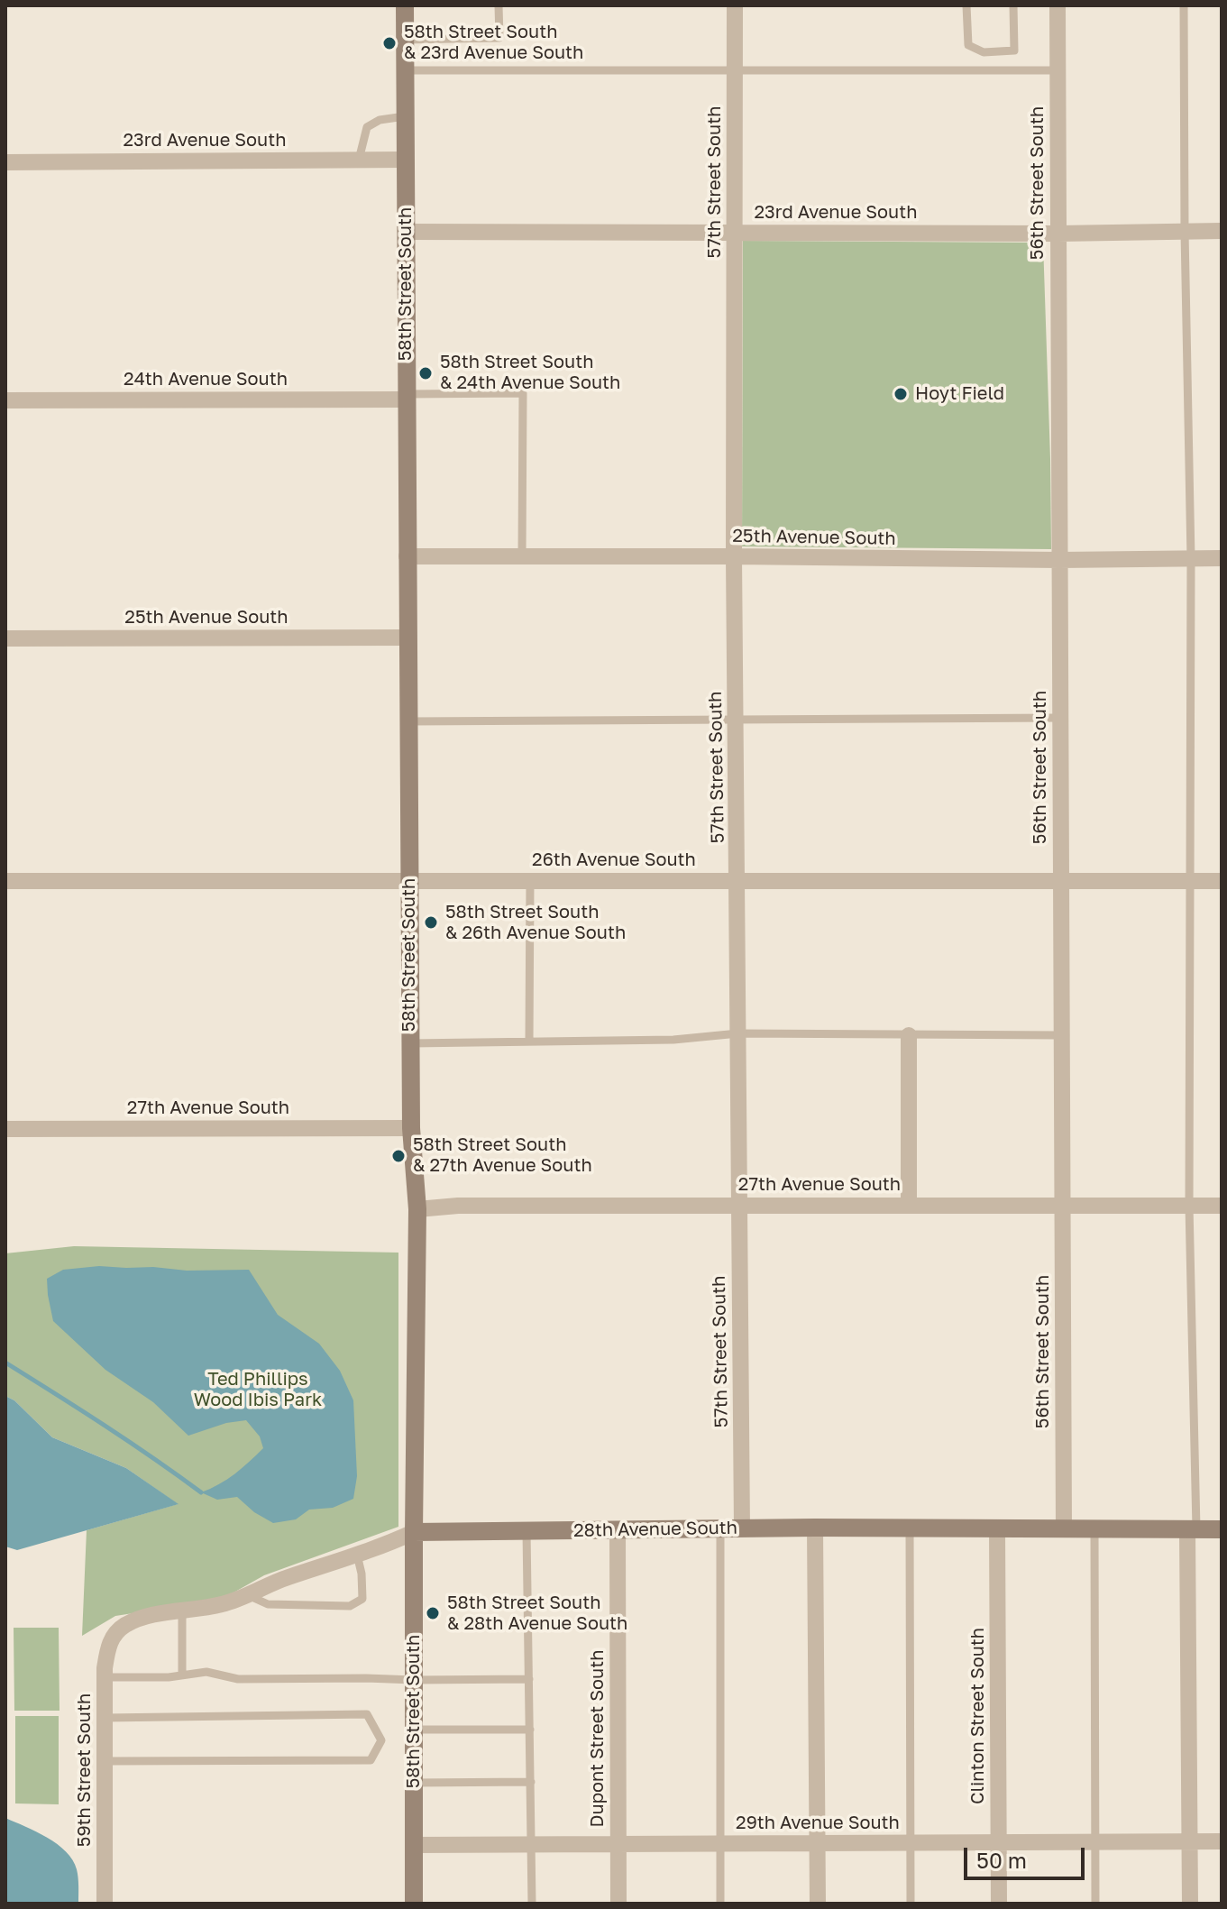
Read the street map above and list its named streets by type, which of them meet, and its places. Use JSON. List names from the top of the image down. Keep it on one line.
{"streets":{"street":["23rd Avenue South","57th Street South","56th Street South","58th Street South","24th Avenue South","25th Avenue South","26th Avenue South","27th Avenue South","28th Avenue South","Clinton Street South","Dupont Street South","59th Street South","29th Avenue South"]},"crossings":[["23rd Avenue South","57th Street South"],["23rd Avenue South","56th Street South"],["23rd Avenue South","58th Street South"],["57th Street South","25th Avenue South"],["57th Street South","26th Avenue South"],["57th Street South","27th Avenue South"],["57th Street South","28th Avenue South"],["56th Street South","25th Avenue South"],["56th Street South","26th Avenue South"],["56th Street South","27th Avenue South"],["56th Street South","28th Avenue South"],["58th Street South","24th Avenue South"],["58th Street South","25th Avenue South"],["58th Street South","26th Avenue South"],["58th Street South","27th Avenue South"],["58th Street South","28th Avenue South"],["58th Street South","29th Avenue South"],["28th Avenue South","Clinton Street South"],["28th Avenue South","Dupont Street South"],["28th Avenue South","59th Street South"],["Clinton Street South","29th Avenue South"],["Dupont Street South","29th Avenue South"]],"parks":["Ted Phillips Wood Ibis Park"],"places":["58th Street South & 23rd Avenue South","58th Street South & 24th Avenue South","Hoyt Field","58th Street South & 26th Avenue South","58th Street South & 27th Avenue South","58th Street South & 28th Avenue South"],"scale_bar":"50 m"}
